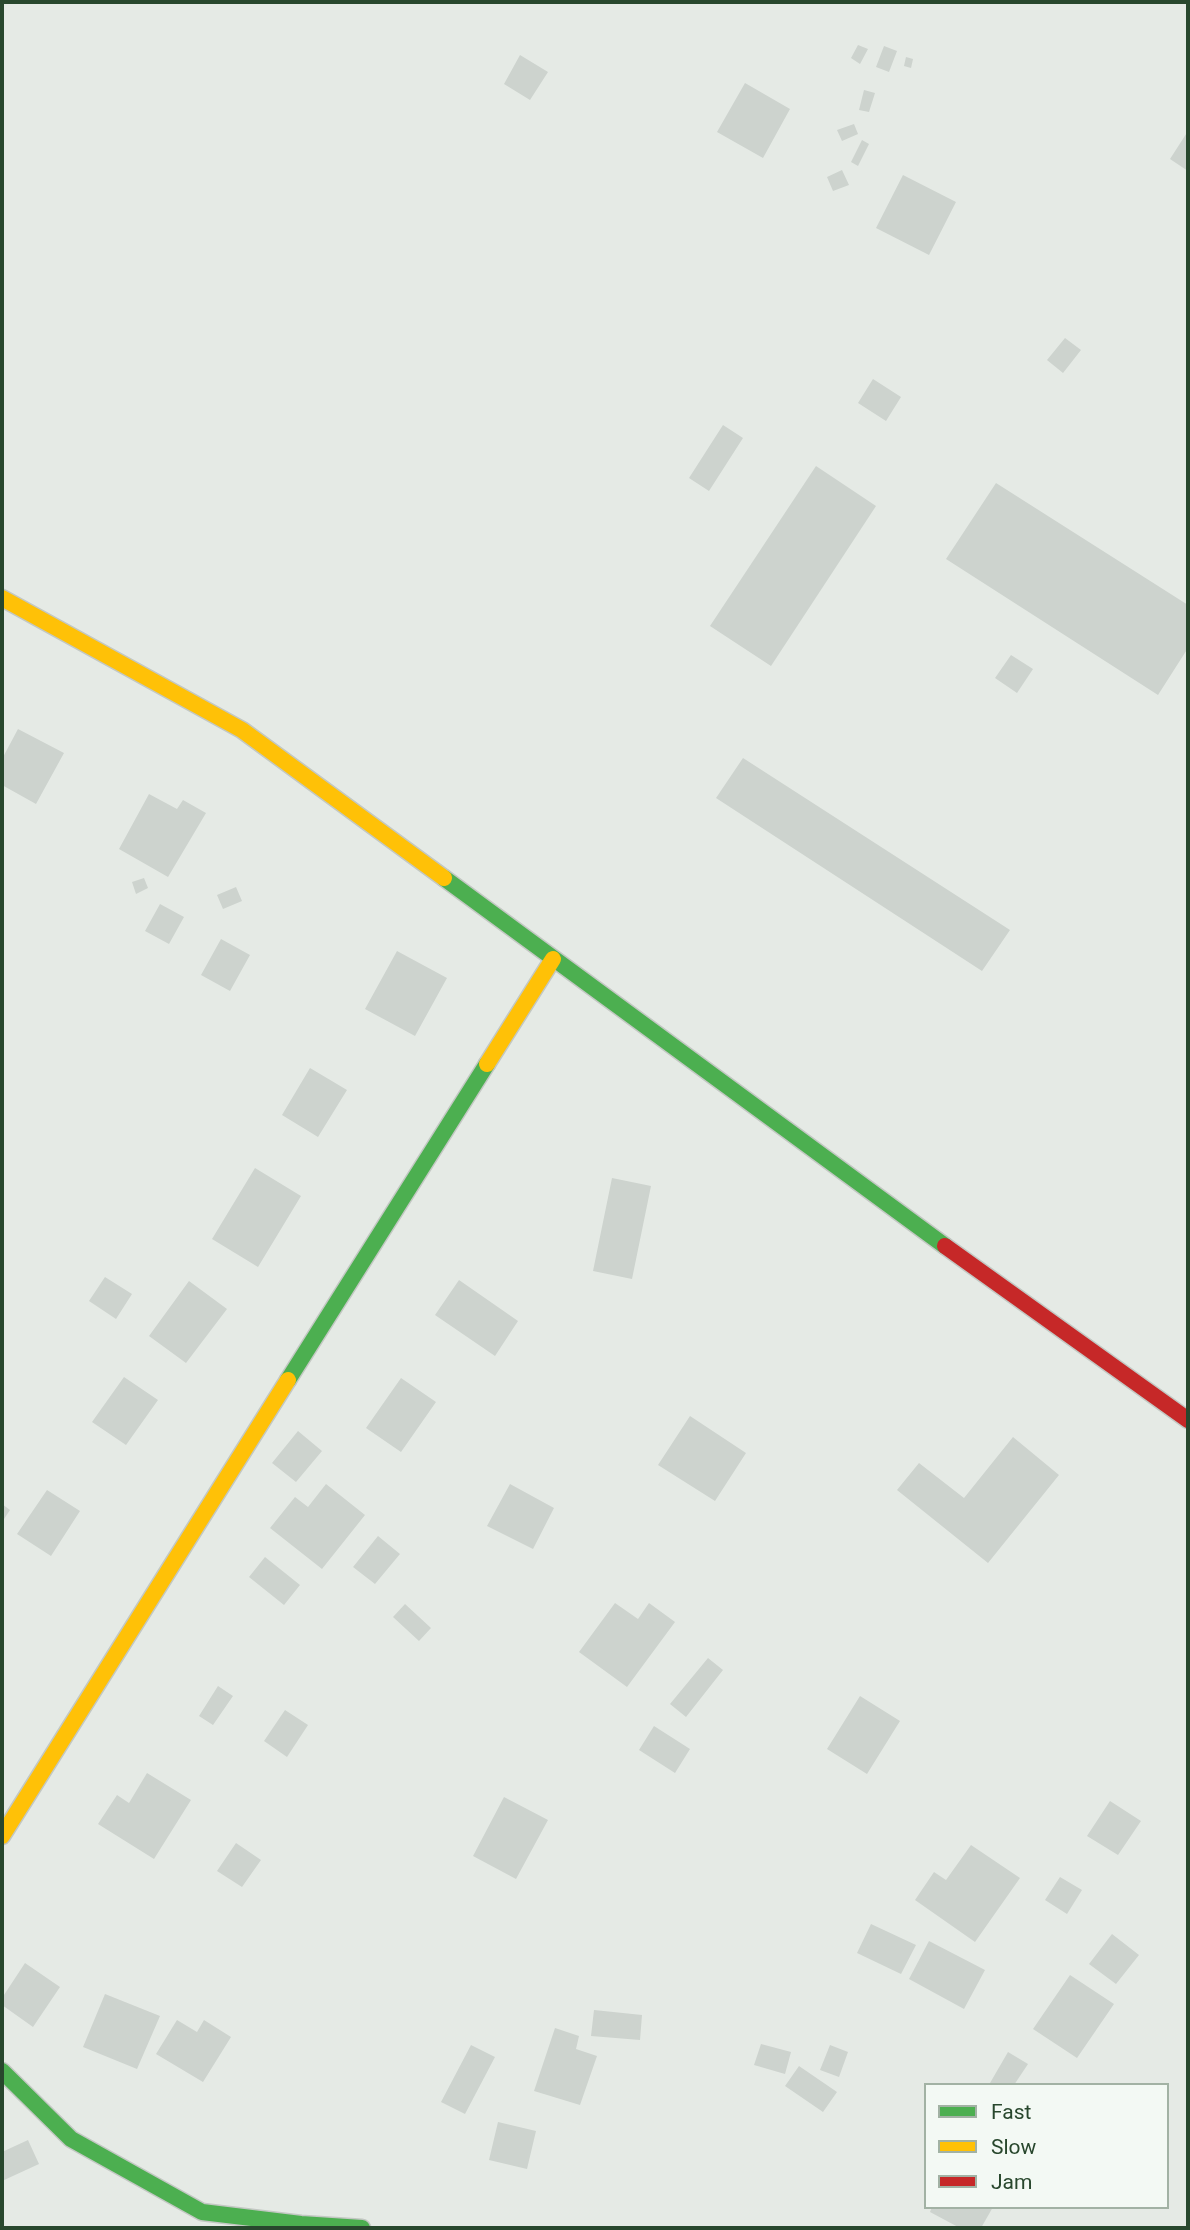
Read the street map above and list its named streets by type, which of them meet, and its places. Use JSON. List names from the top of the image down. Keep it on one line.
{"legend":["Fast","Slow","Jam"]}
